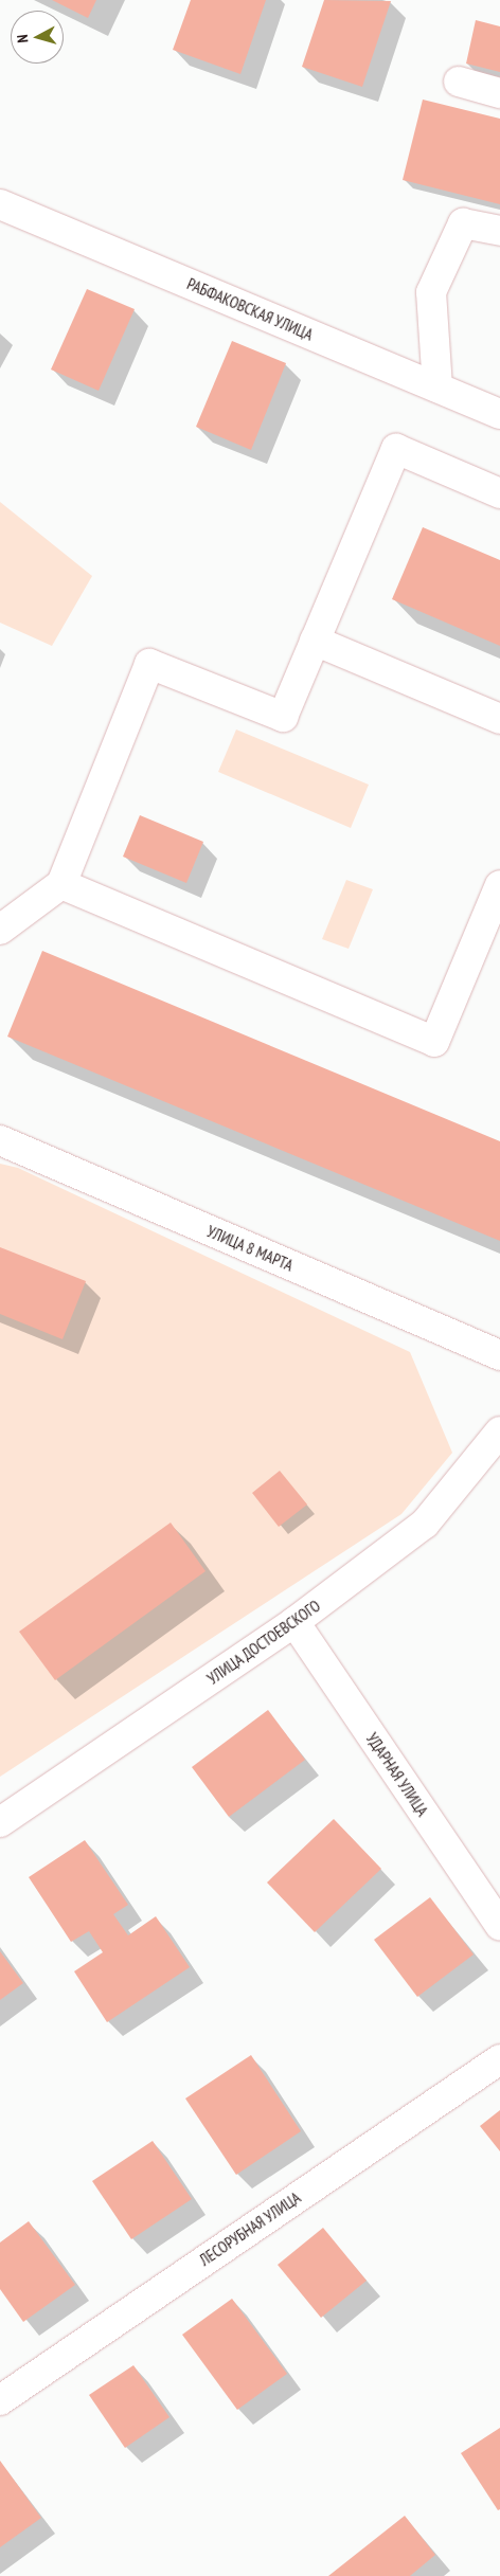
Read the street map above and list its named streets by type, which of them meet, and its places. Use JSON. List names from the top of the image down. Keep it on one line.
{"streets":{"street":["РАБФАКОВСКАЯ УЛИЦА","УЛИЦА 8 МАРТА","УЛИЦА ДОСТОЕВСКОГО","УДАРНАЯ УЛИЦА","ЛЕСОРУБНАЯ УЛИЦА"]},"crossings":[["УЛИЦА ДОСТОЕВСКОГО","УДАРНАЯ УЛИЦА"]],"north":"left"}
